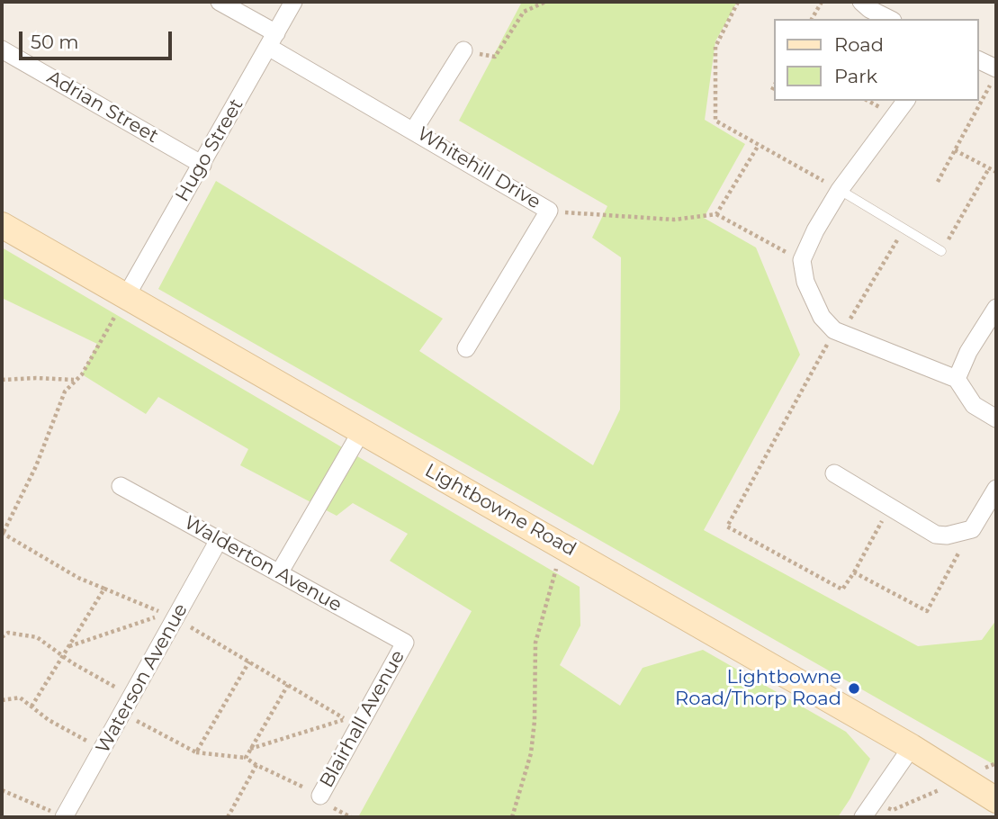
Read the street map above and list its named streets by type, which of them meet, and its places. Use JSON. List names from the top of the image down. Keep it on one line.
{"streets":{"main road":["Lightbowne Road"],"street":["Adrian Street","Hugo Street","Whitehill Drive","Walderton Avenue","Waterson Avenue","Blairhall Avenue"]},"crossings":[["Adrian Street","Hugo Street"],["Hugo Street","Whitehill Drive"],["Hugo Street","Lightbowne Road"],["Walderton Avenue","Waterson Avenue"],["Walderton Avenue","Blairhall Avenue"]],"places":["Lightbowne Road/Thorp Road"],"legend":["Road","Park"],"scale_bar":"50 m"}
